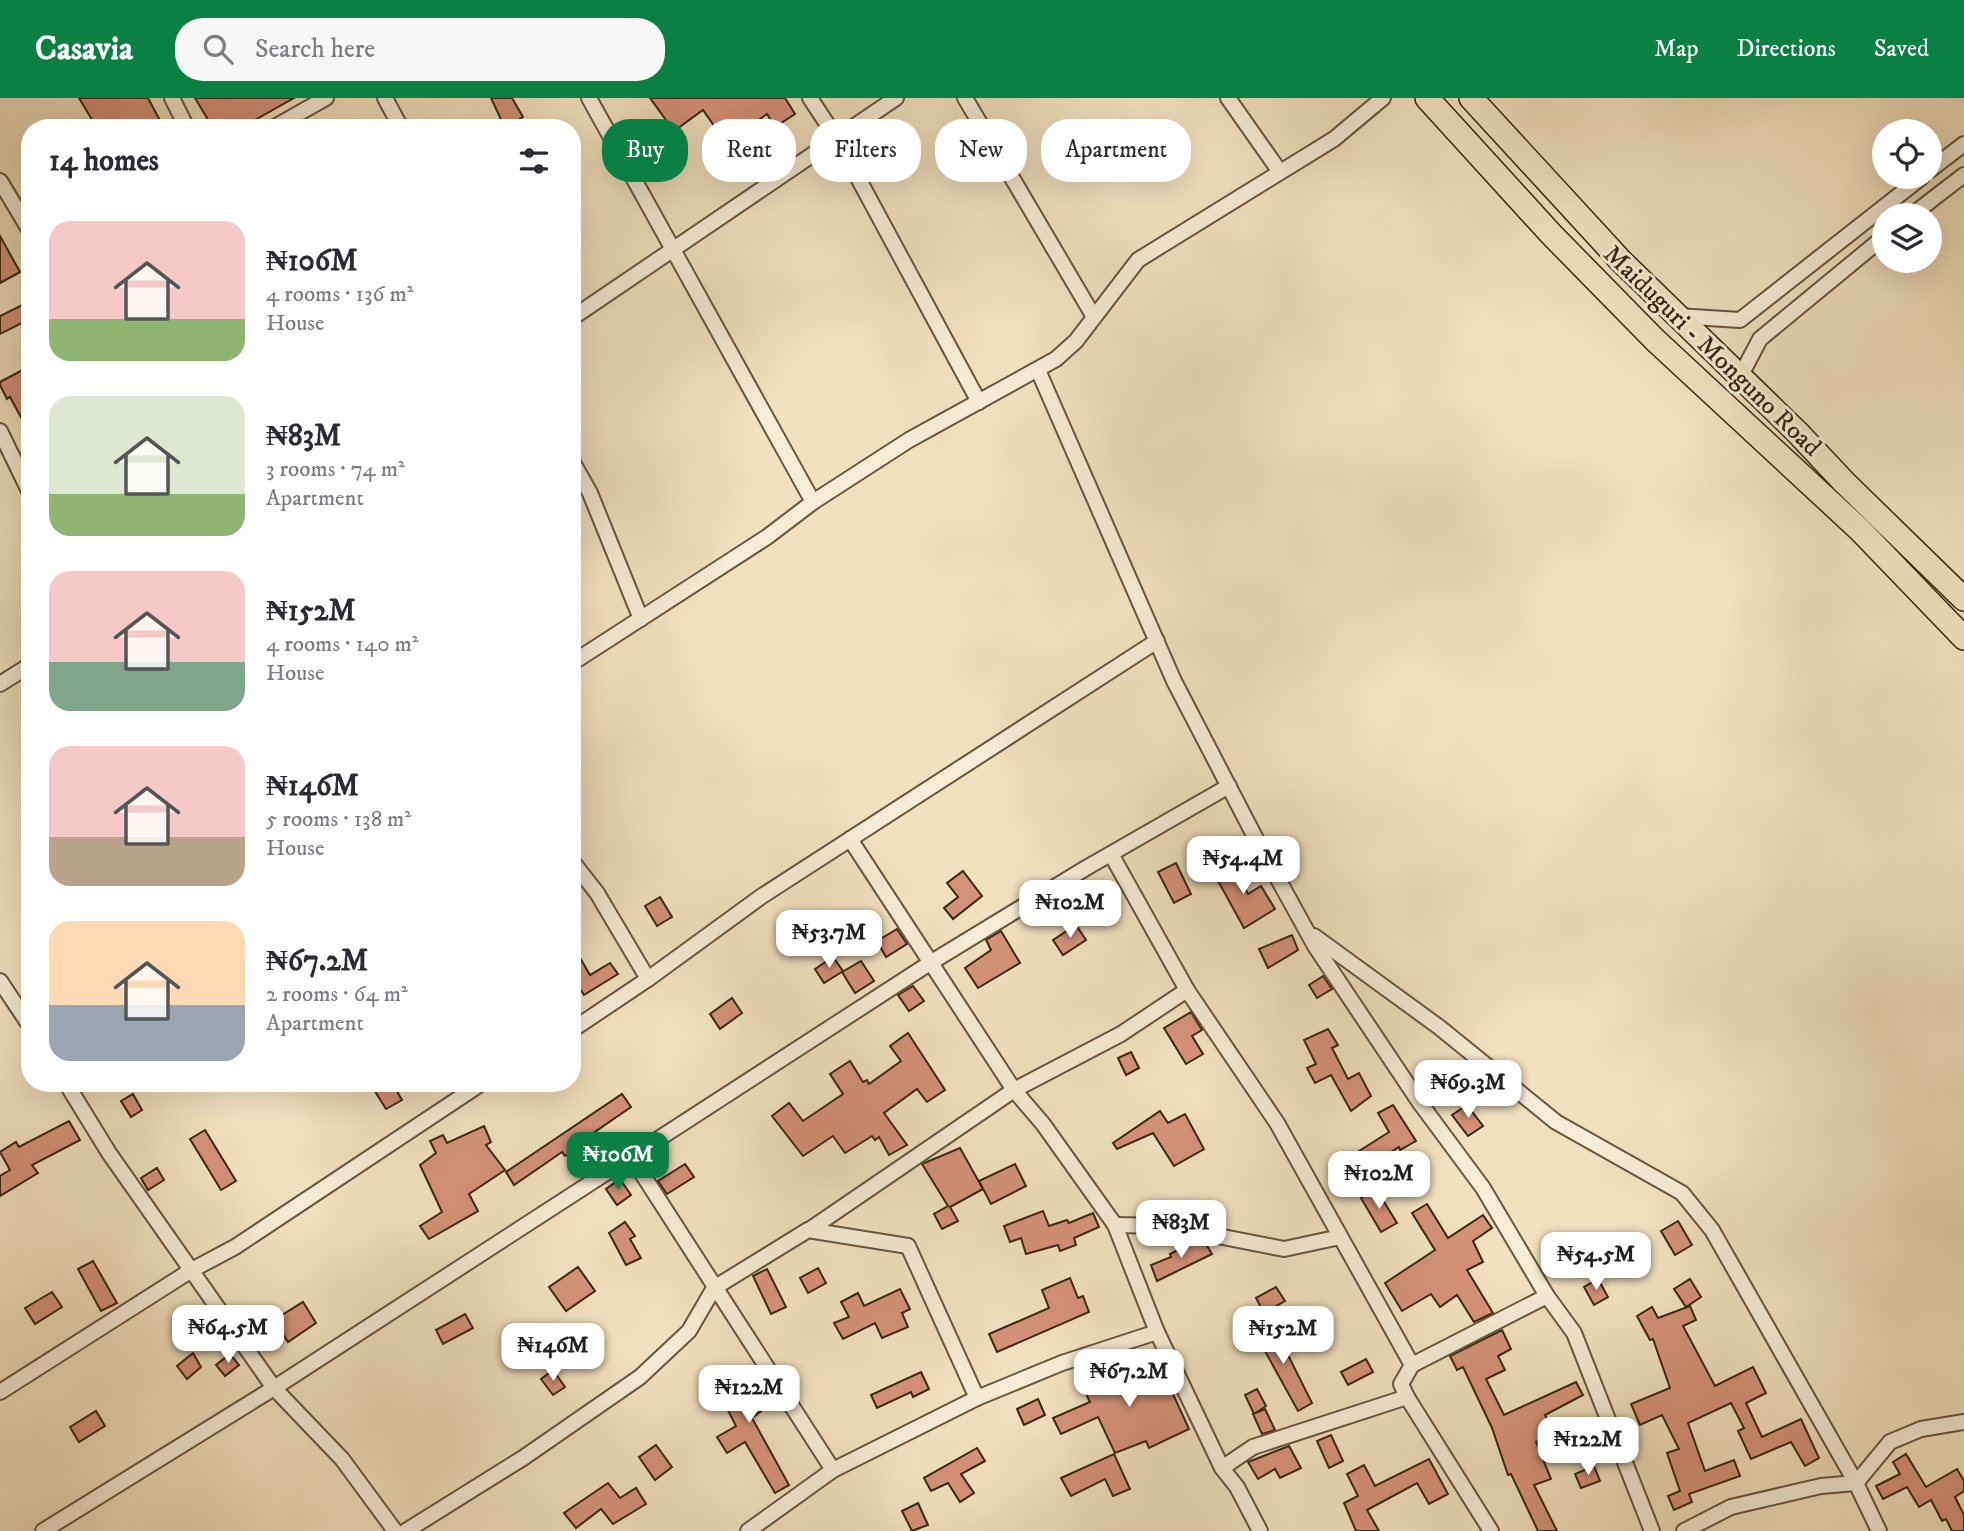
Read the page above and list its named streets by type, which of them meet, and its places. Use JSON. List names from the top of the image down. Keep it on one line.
{"streets":{"main road":["Maiduguri - Monguno Road"]},"page":{"header":"Casavia","search":"Search here","nav":["Map","Directions","Saved"],"chip":["Buy","Rent","Filters","New","Apartment"],"heading":"14 homes","list":[{"name":"₦106M","note":"4 rooms · 136 m² · House"},{"name":"₦83M","note":"3 rooms · 74 m² · Apartment"},{"name":"₦152M","note":"4 rooms · 140 m² · House"},{"name":"₦146M","note":"5 rooms · 138 m² · House"},{"name":"₦67.2M","note":"2 rooms · 64 m² · Apartment"}],"price":["₦54.4M","₦102M","₦53.7M","₦69.3M","₦106M","₦102M","₦83M","₦54.5M","₦64.5M","₦152M","₦146M","₦67.2M","₦122M","₦122M"]}}
